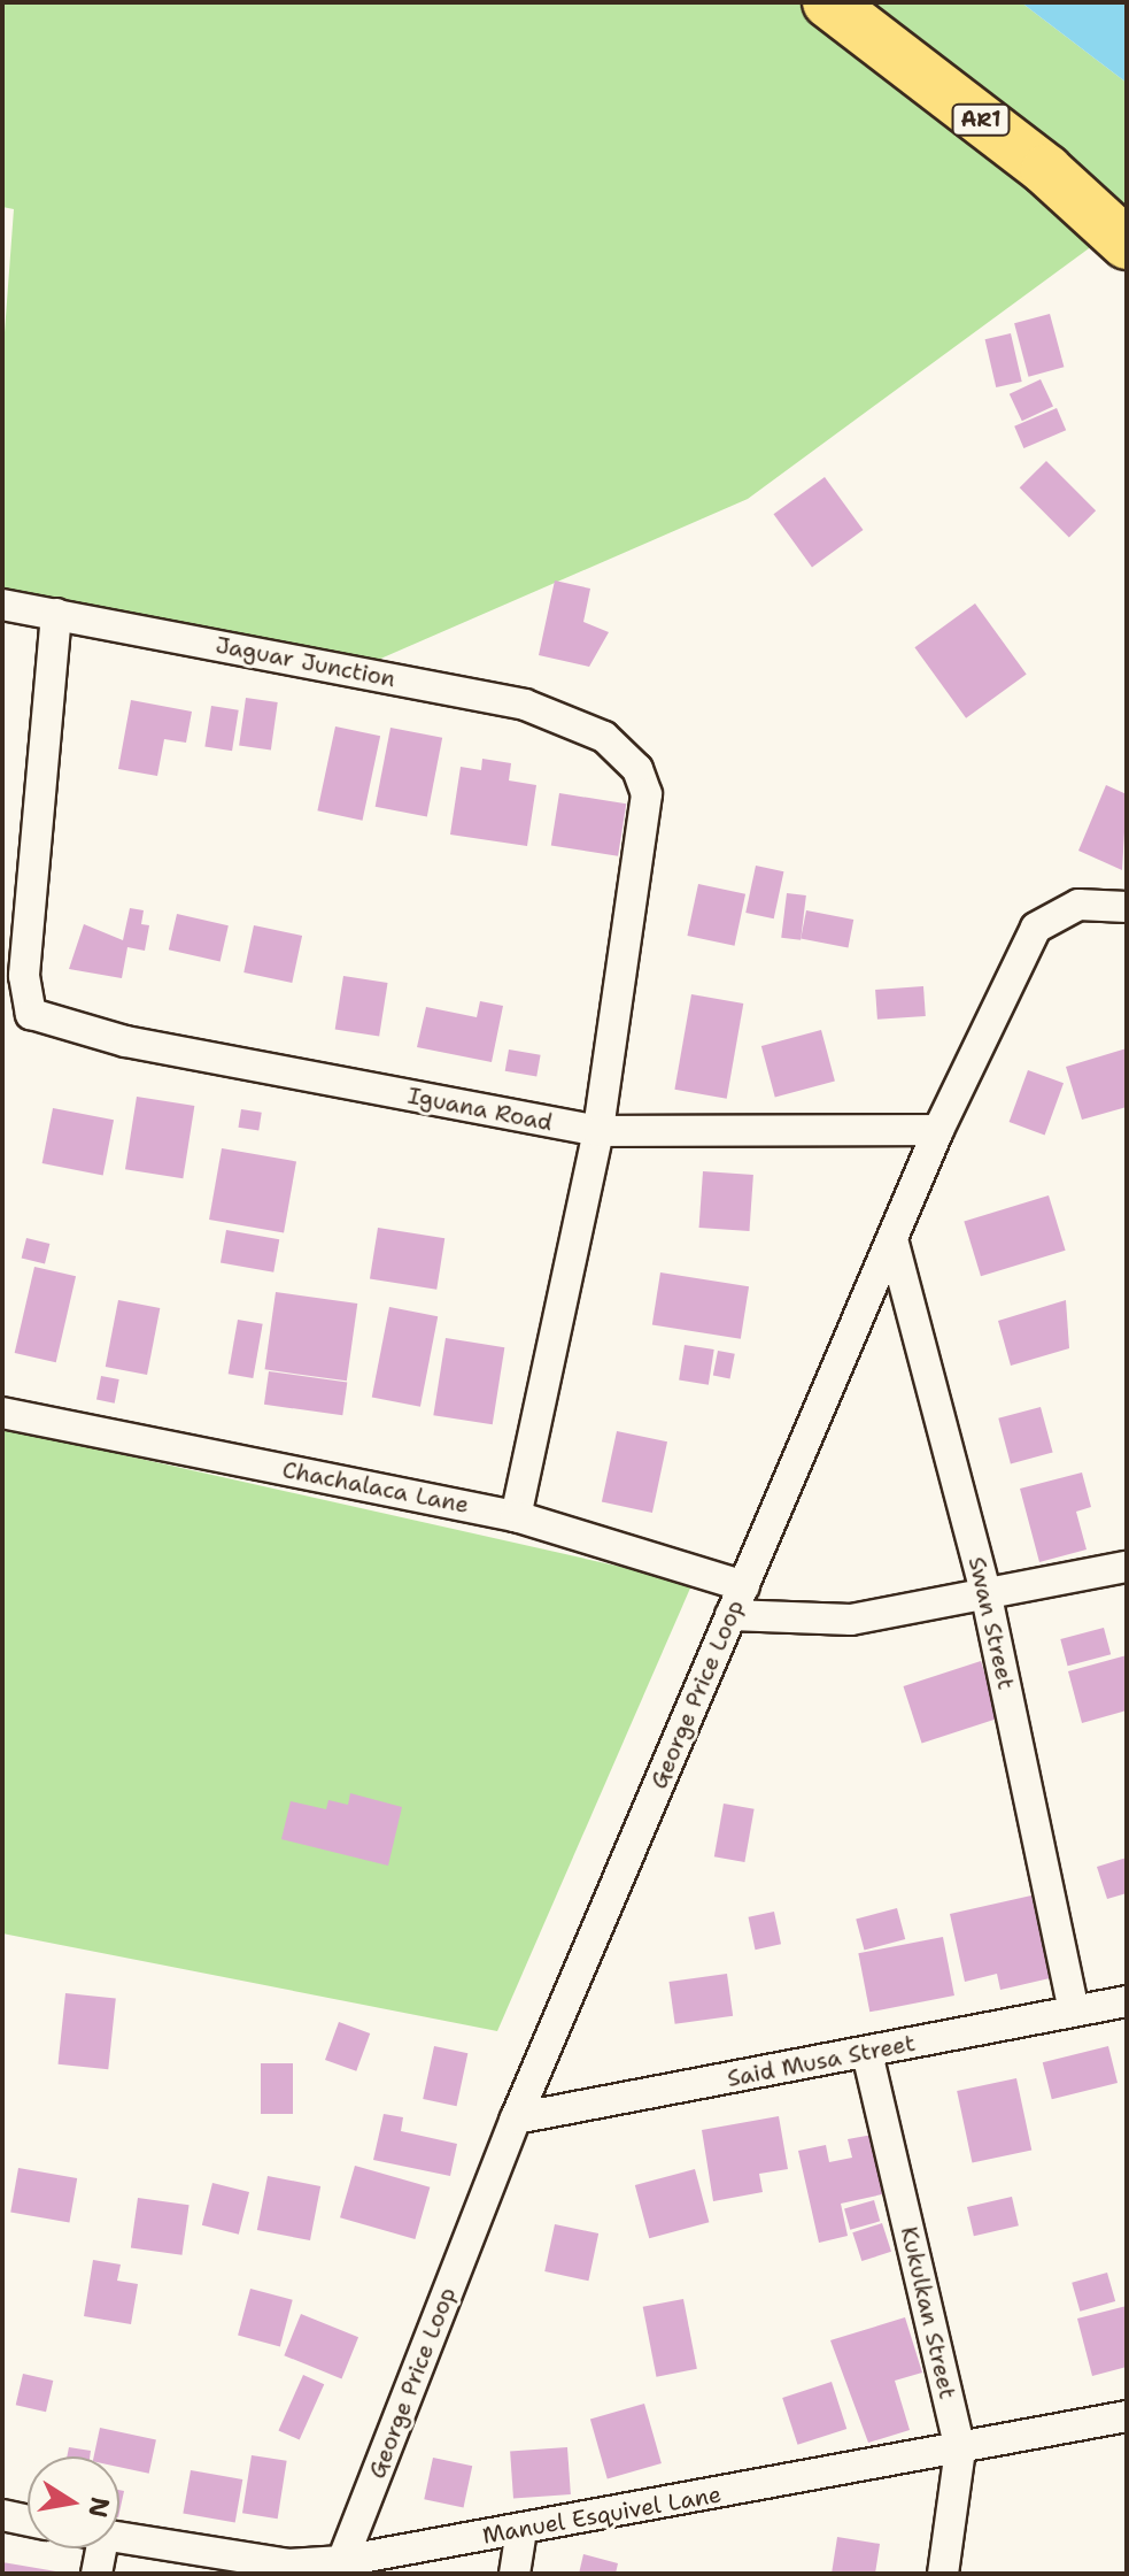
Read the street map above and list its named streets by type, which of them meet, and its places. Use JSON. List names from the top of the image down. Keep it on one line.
{"streets":{"highway":["AR1"],"street":["Jaguar Junction","Iguana Road","Chachalaca Lane","Swan Street","George Price Loop","Said Musa Street","Kukulkan Street","Manuel Esquivel Lane"]},"crossings":[["Jaguar Junction","Iguana Road"],["Iguana Road","George Price Loop"],["Chachalaca Lane","George Price Loop"],["Swan Street","George Price Loop"],["Swan Street","Said Musa Street"],["George Price Loop","Said Musa Street"],["George Price Loop","Manuel Esquivel Lane"],["Said Musa Street","Kukulkan Street"],["Kukulkan Street","Manuel Esquivel Lane"]],"north":"right"}
